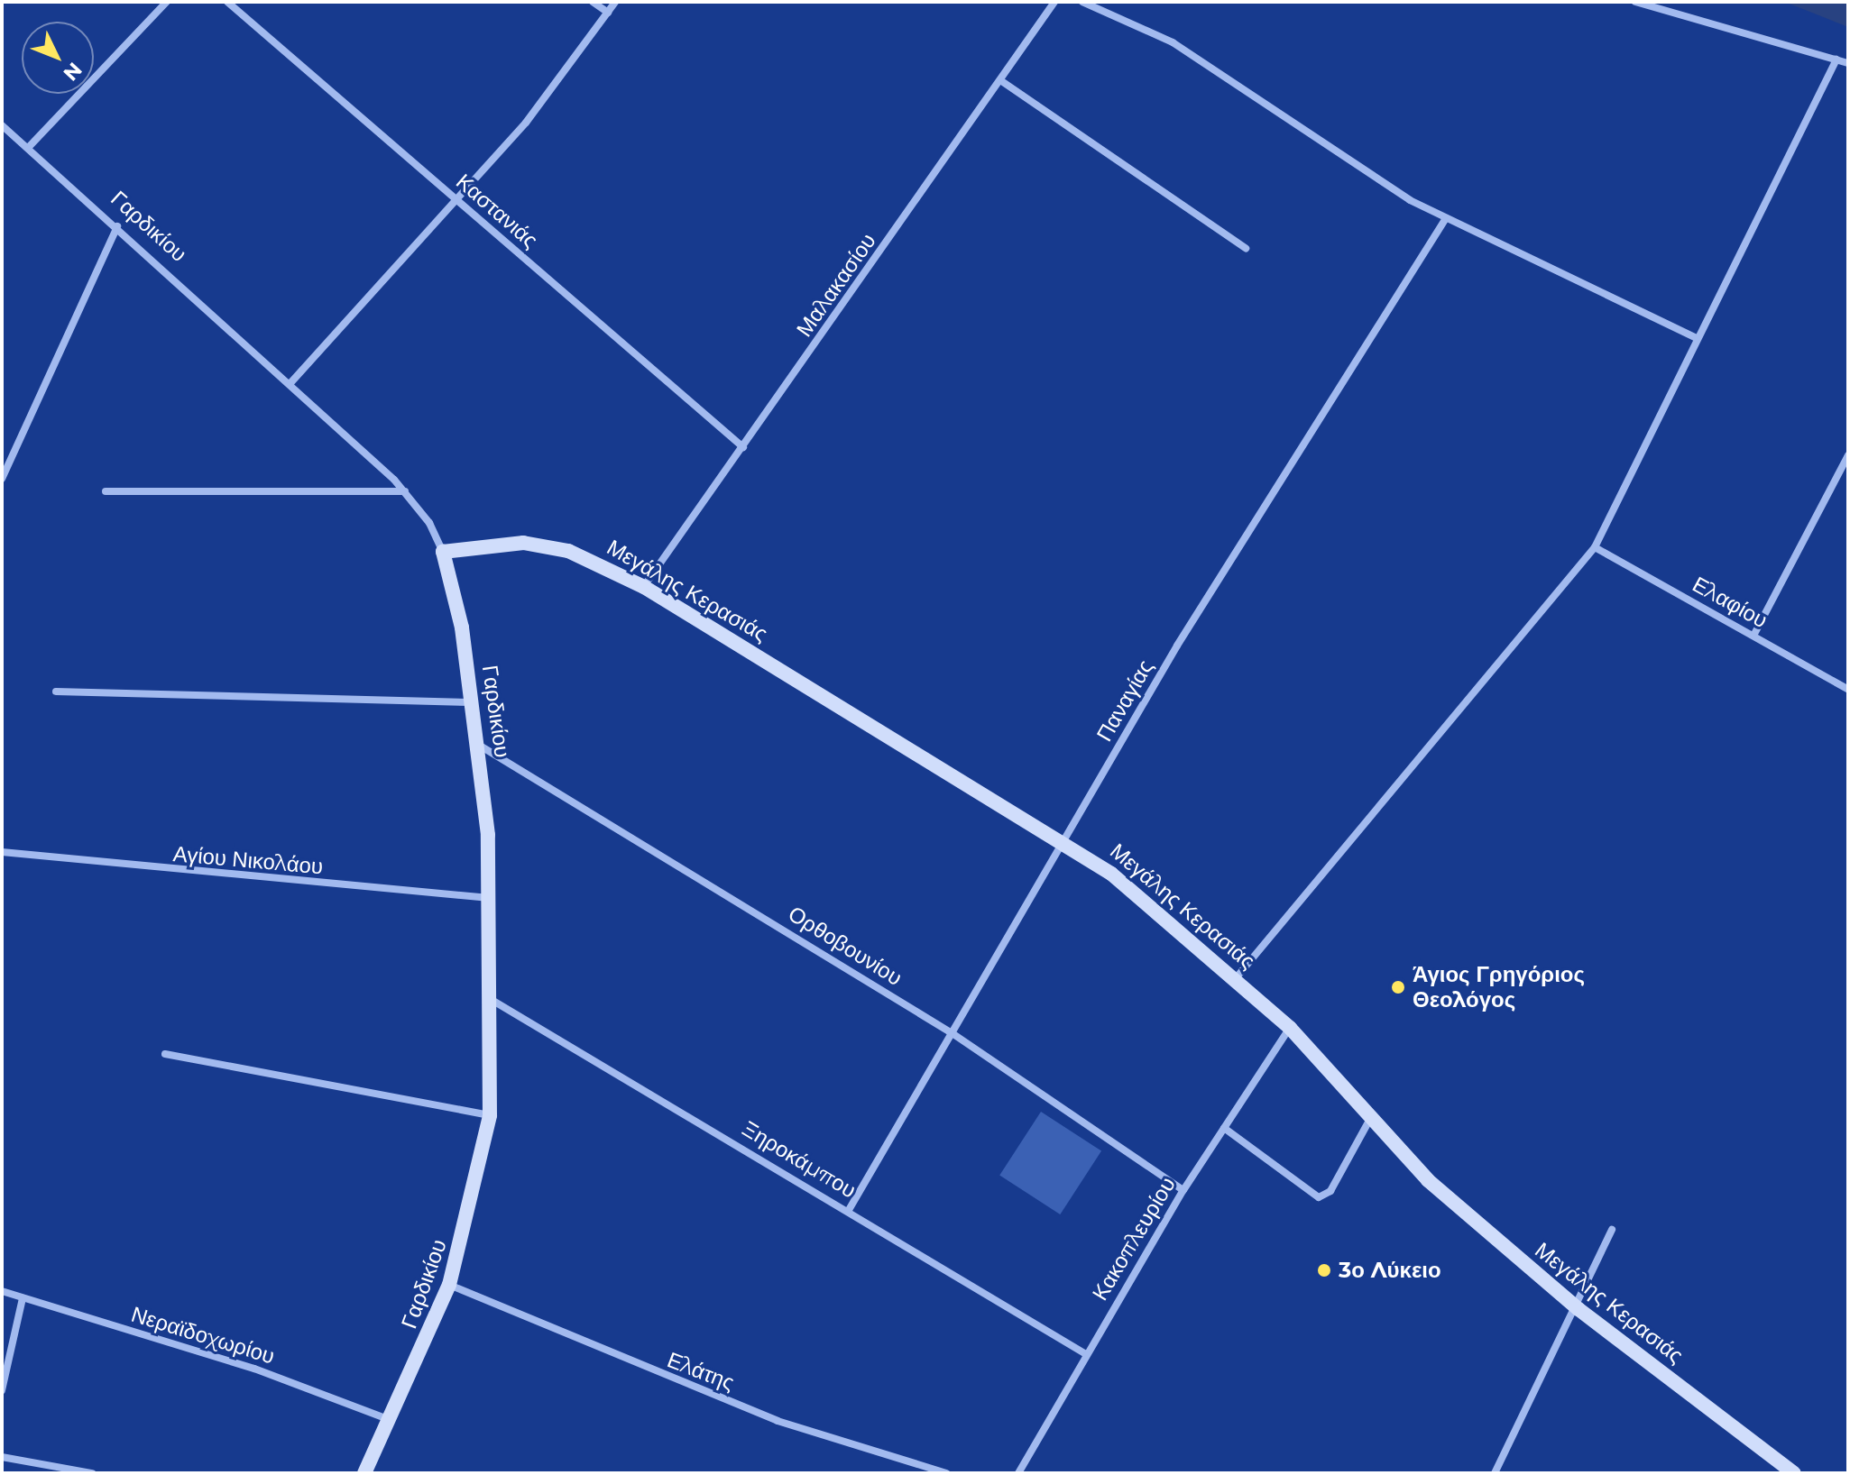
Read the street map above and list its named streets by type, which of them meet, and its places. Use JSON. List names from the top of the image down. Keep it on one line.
{"streets":{"street":["Καστανιάς","Γαρδικίου","Μαλακασίου","Μεγάλης Κερασιάς","Ελαφίου","Παναγίας","Αγίου Νικολάου","Ορθοβουνίου","Ξηροκάμπου","Κακοπλευρίου","Νεραϊδοχωρίου","Ελάτης"]},"crossings":[["Καστανιάς","Μαλακασίου"],["Γαρδικίου","Μεγάλης Κερασιάς"],["Γαρδικίου","Αγίου Νικολάου"],["Γαρδικίου","Ορθοβουνίου"],["Γαρδικίου","Ξηροκάμπου"],["Γαρδικίου","Νεραϊδοχωρίου"],["Γαρδικίου","Ελάτης"],["Μαλακασίου","Μεγάλης Κερασιάς"],["Μεγάλης Κερασιάς","Παναγίας"],["Μεγάλης Κερασιάς","Κακοπλευρίου"],["Παναγίας","Ορθοβουνίου"],["Παναγίας","Ξηροκάμπου"],["Ορθοβουνίου","Κακοπλευρίου"],["Ξηροκάμπου","Κακοπλευρίου"]],"places":["Άγιος Γρηγόριος Θεολόγος","3ο Λύκειο"],"north":"bottom right"}
